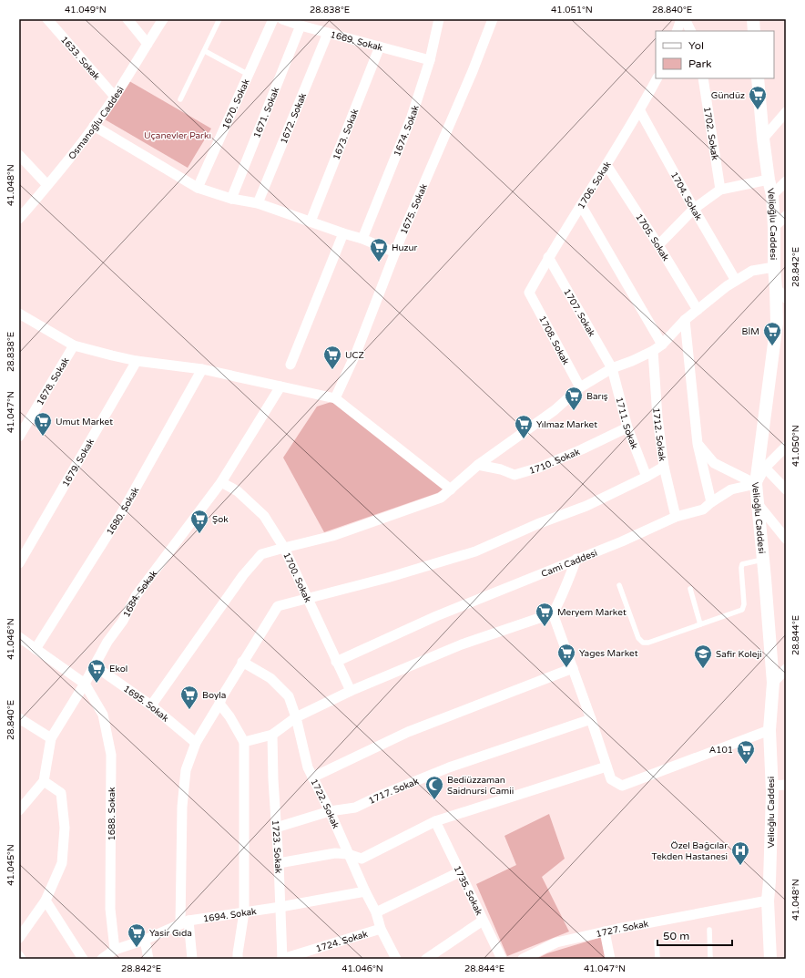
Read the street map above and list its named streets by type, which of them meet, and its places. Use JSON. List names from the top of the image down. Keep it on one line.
{"streets":{"street":["1669. Sokak","1633. Sokak","1670. Sokak","1671. Sokak","1672. Sokak","Osmanoğlu Caddesi","1674. Sokak","1673. Sokak","1702. Sokak","1706. Sokak","1704. Sokak","1675. Sokak","Velioğlu Caddesi","1705. Sokak","1707. Sokak","1708. Sokak","1678. Sokak","1711. Sokak","1712. Sokak","1710. Sokak","1679. Sokak","1680. Sokak","Cami Caddesi","1700. Sokak","1684. Sokak","1695. Sokak","1717. Sokak","1722. Sokak","1688. Sokak","1723. Sokak","1735. Sokak","1694. Sokak","1727. Sokak","1724. Sokak"]},"crossings":[["1669. Sokak","1671. Sokak"],["1669. Sokak","1672. Sokak"],["1669. Sokak","1674. Sokak"],["1669. Sokak","1673. Sokak"],["1633. Sokak","Osmanoğlu Caddesi"],["1706. Sokak","1704. Sokak"],["1706. Sokak","1705. Sokak"],["1706. Sokak","1707. Sokak"],["1706. Sokak","1708. Sokak"],["Velioğlu Caddesi","Cami Caddesi"],["Velioğlu Caddesi","1727. Sokak"],["1707. Sokak","1711. Sokak"],["1711. Sokak","1710. Sokak"],["1712. Sokak","Cami Caddesi"],["Cami Caddesi","1700. Sokak"],["1700. Sokak","1684. Sokak"],["1684. Sokak","1695. Sokak"],["1684. Sokak","1688. Sokak"],["1717. Sokak","1722. Sokak"],["1717. Sokak","1723. Sokak"],["1722. Sokak","1694. Sokak"],["1722. Sokak","1724. Sokak"],["1688. Sokak","1694. Sokak"],["1723. Sokak","1694. Sokak"],["1723. Sokak","1724. Sokak"]],"parks":["Uçanevler Parkı"],"places":{"supermarket":["Gündüz","Huzur","BİM","UCZ","Barış","Umut Market","Yılmaz Market","Şok","Meryem Market","Yages Market","Ekol","Boyla","A101","Yasir Gıda"],"school or university":["Safir Koleji"],"mosque":["Bediüzzaman Saidnursi Camii"],"hospital":["Özel Bağcılar Tekden Hastanesi"]},"legend":["Yol","Park"],"scale_bar":"50 m","coordinates":["41.049°N","28.838°E","41.051°N","28.840°E","41.048°N","28.842°E","41.047°N","41.050°N","28.844°E","41.046°N","41.045°N"]}
